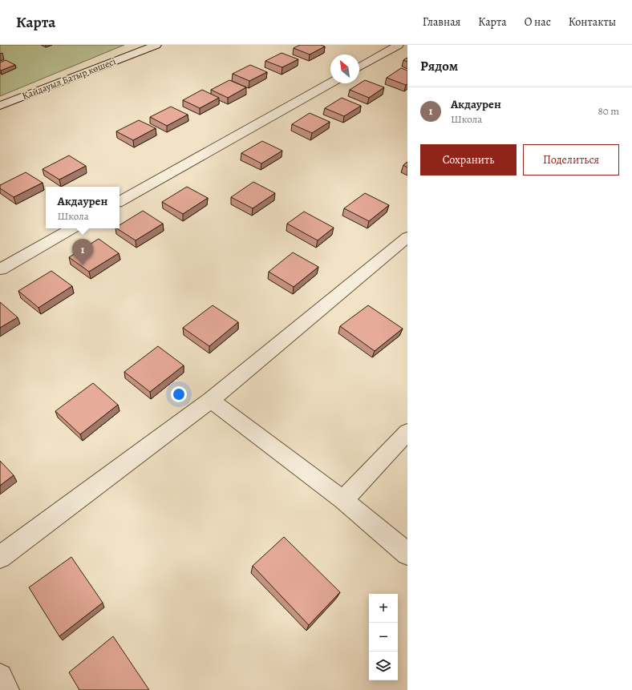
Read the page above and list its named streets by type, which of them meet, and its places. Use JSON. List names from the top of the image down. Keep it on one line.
{"streets":{"street":["Қайдауыл Батыр көшесі"]},"north":"top left","page":{"header":"Карта","nav":["Главная","Карта","О нас","Контакты"],"heading":"Рядом","list":[{"mark":"1","name":"Акдаурен","note":"Школа","value":"80 m"}],"buttons":["Сохранить","Поделиться"],"popup":["Акдаурен","Школа"],"pins":"1","map_buttons":["+","−"]}}
